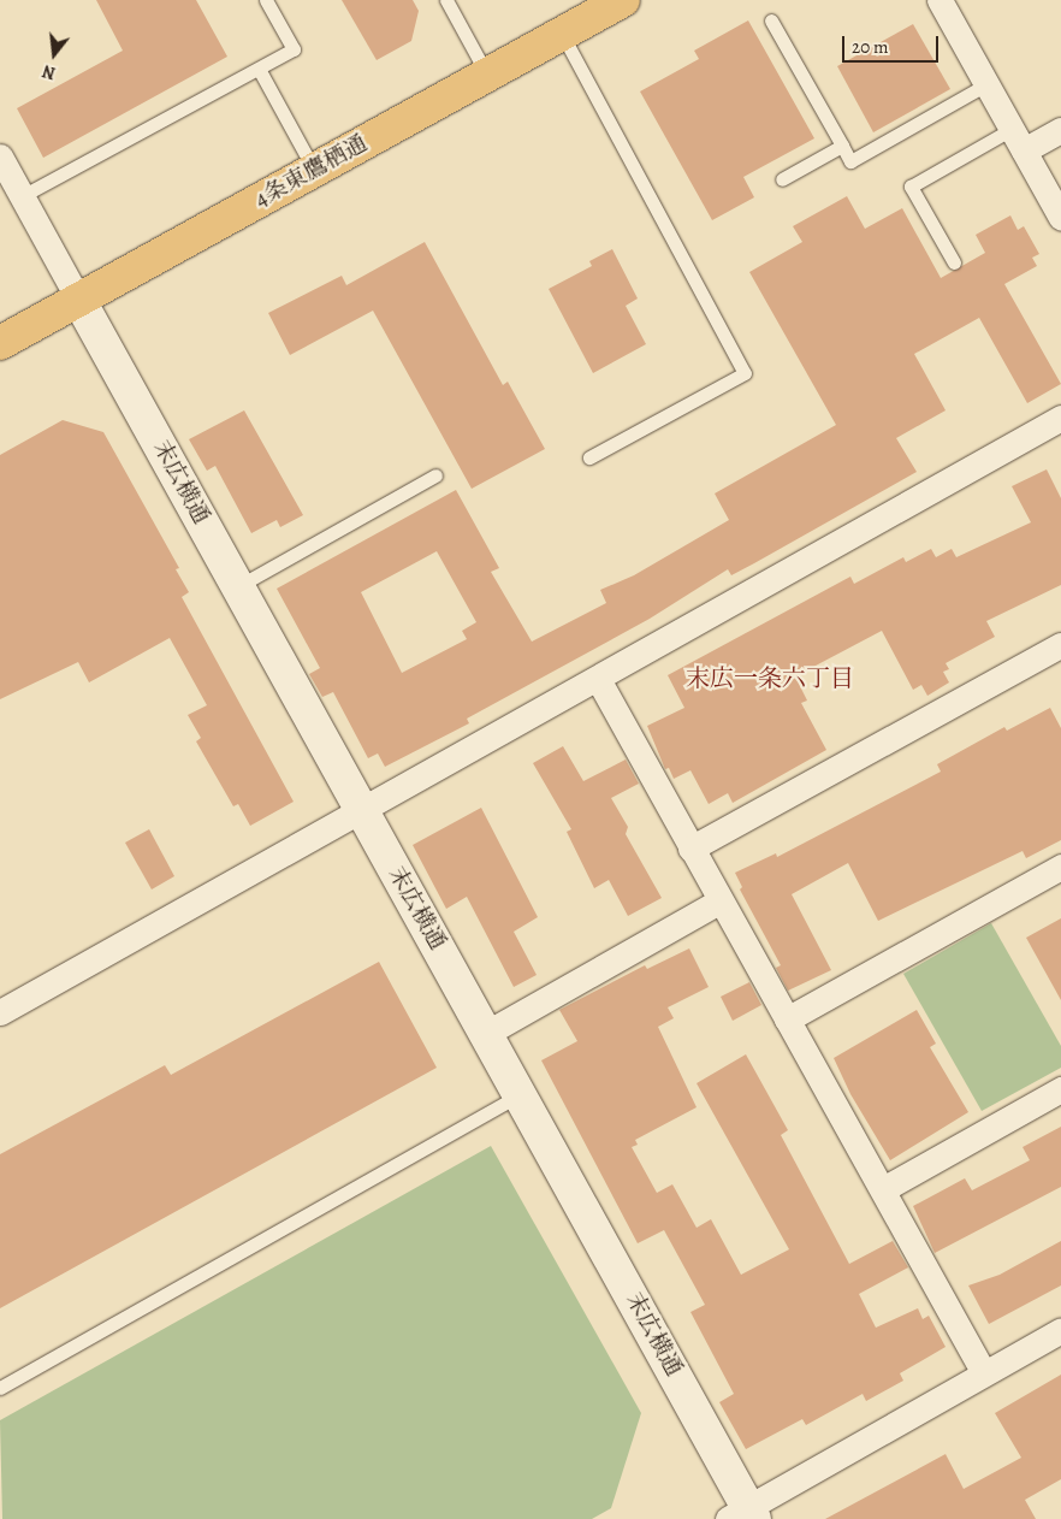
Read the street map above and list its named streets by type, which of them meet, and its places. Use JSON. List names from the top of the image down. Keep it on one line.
{"streets":{"highway":["4条東鷹栖通"],"street":["末広横通"]},"crossings":[["4条東鷹栖通","末広横通"]],"districts":["末広一条六丁目"],"scale_bar":"20 m","north":"bottom"}
